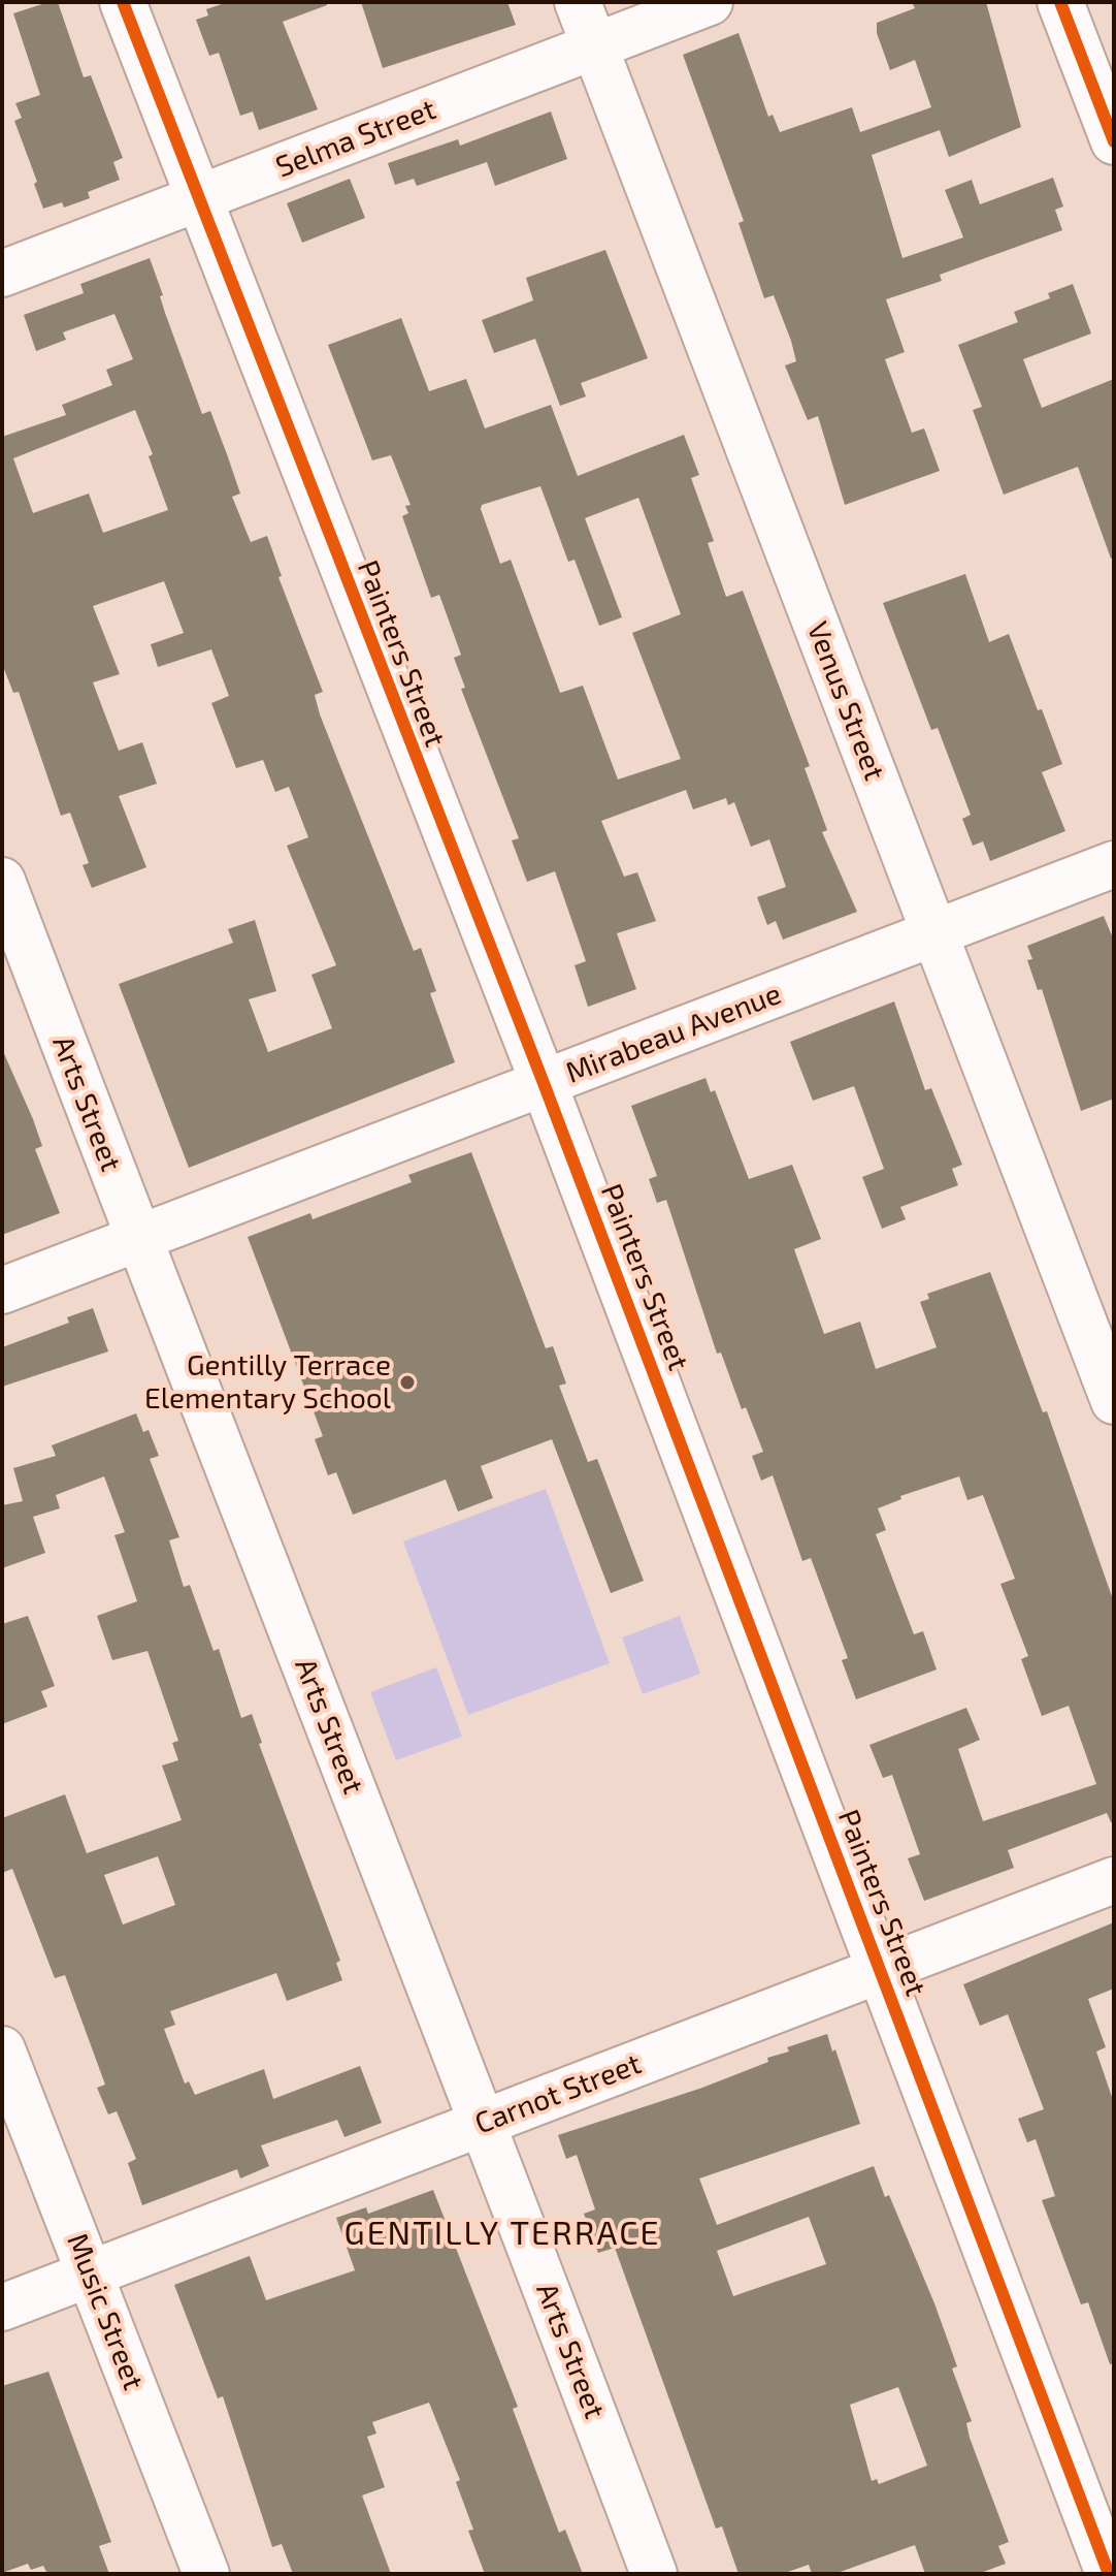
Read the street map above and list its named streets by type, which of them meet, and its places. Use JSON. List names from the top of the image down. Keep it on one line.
{"streets":{"street":["Selma Street","Painters Street","Venus Street","Mirabeau Avenue","Arts Street","Carnot Street","Music Street"]},"crossings":[["Selma Street","Painters Street"],["Selma Street","Venus Street"],["Painters Street","Mirabeau Avenue"],["Painters Street","Carnot Street"],["Venus Street","Mirabeau Avenue"],["Mirabeau Avenue","Arts Street"],["Arts Street","Carnot Street"],["Carnot Street","Music Street"]],"districts":["GENTILLY TERRACE"],"places":["Gentilly Terrace Elementary School"]}
